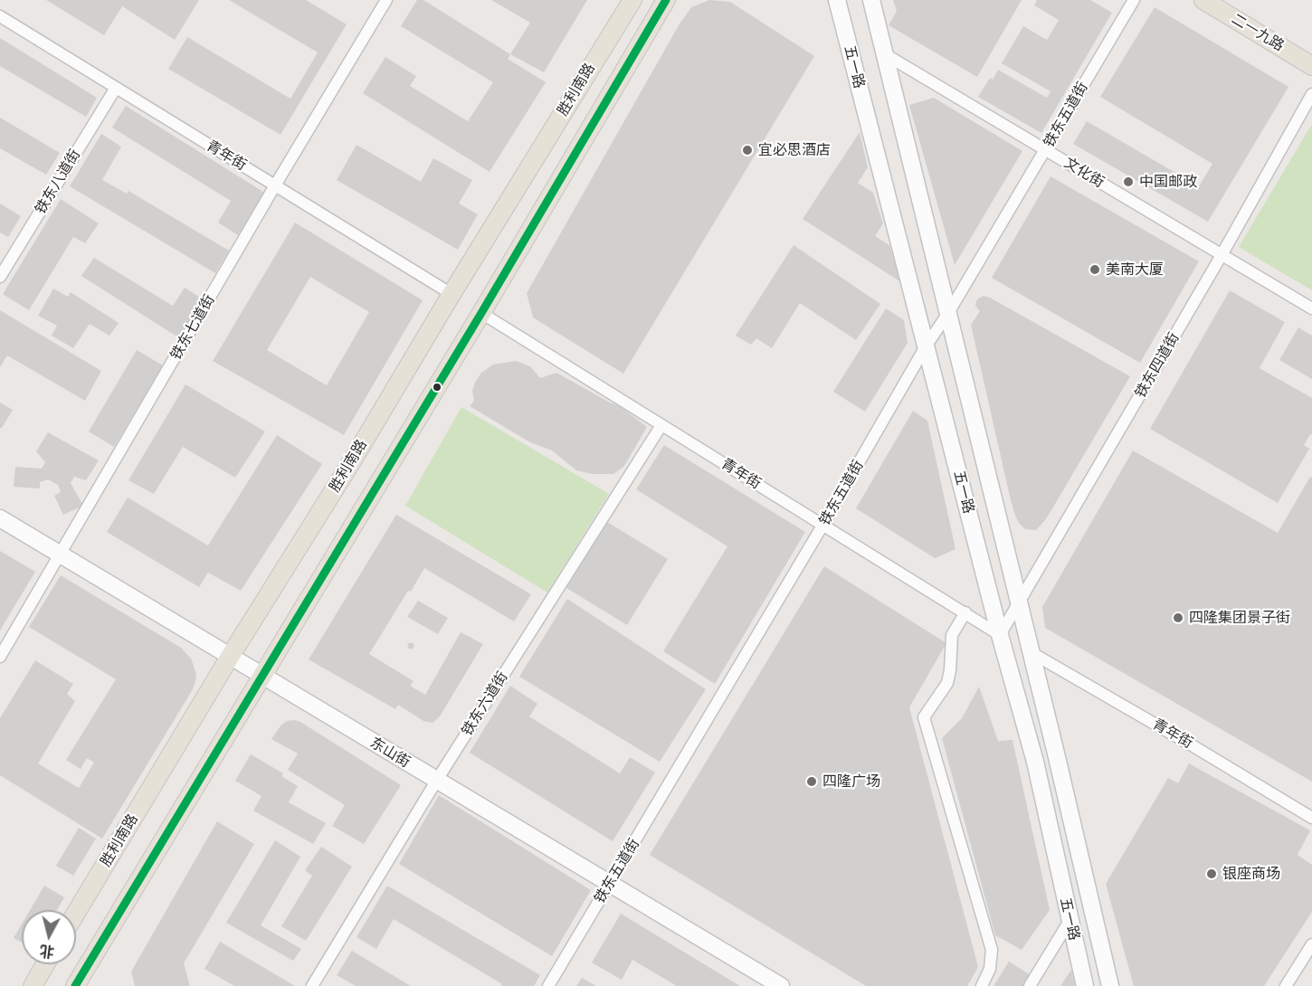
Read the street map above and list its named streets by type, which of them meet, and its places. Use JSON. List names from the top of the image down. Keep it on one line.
{"streets":{"main road":["二一九路","五一路","胜利南路","东山街"],"street":["铁东五道街","青年街","文化街","铁东八道街","铁东七道街","铁东四道街","铁东六道街"]},"crossings":[["五一路","铁东五道街"],["五一路","青年街"],["五一路","文化街"],["五一路","铁东四道街"],["胜利南路","青年街"],["胜利南路","东山街"],["铁东五道街","青年街"],["铁东五道街","文化街"],["铁东五道街","东山街"],["青年街","铁东八道街"],["青年街","铁东七道街"],["青年街","铁东四道街"],["青年街","铁东六道街"],["文化街","铁东四道街"],["铁东七道街","东山街"],["铁东六道街","东山街"]],"places":["宜必思酒店","中国邮政","美南大厦","四隆集团景子街","四隆广场","银座商场"],"north":"bottom"}
